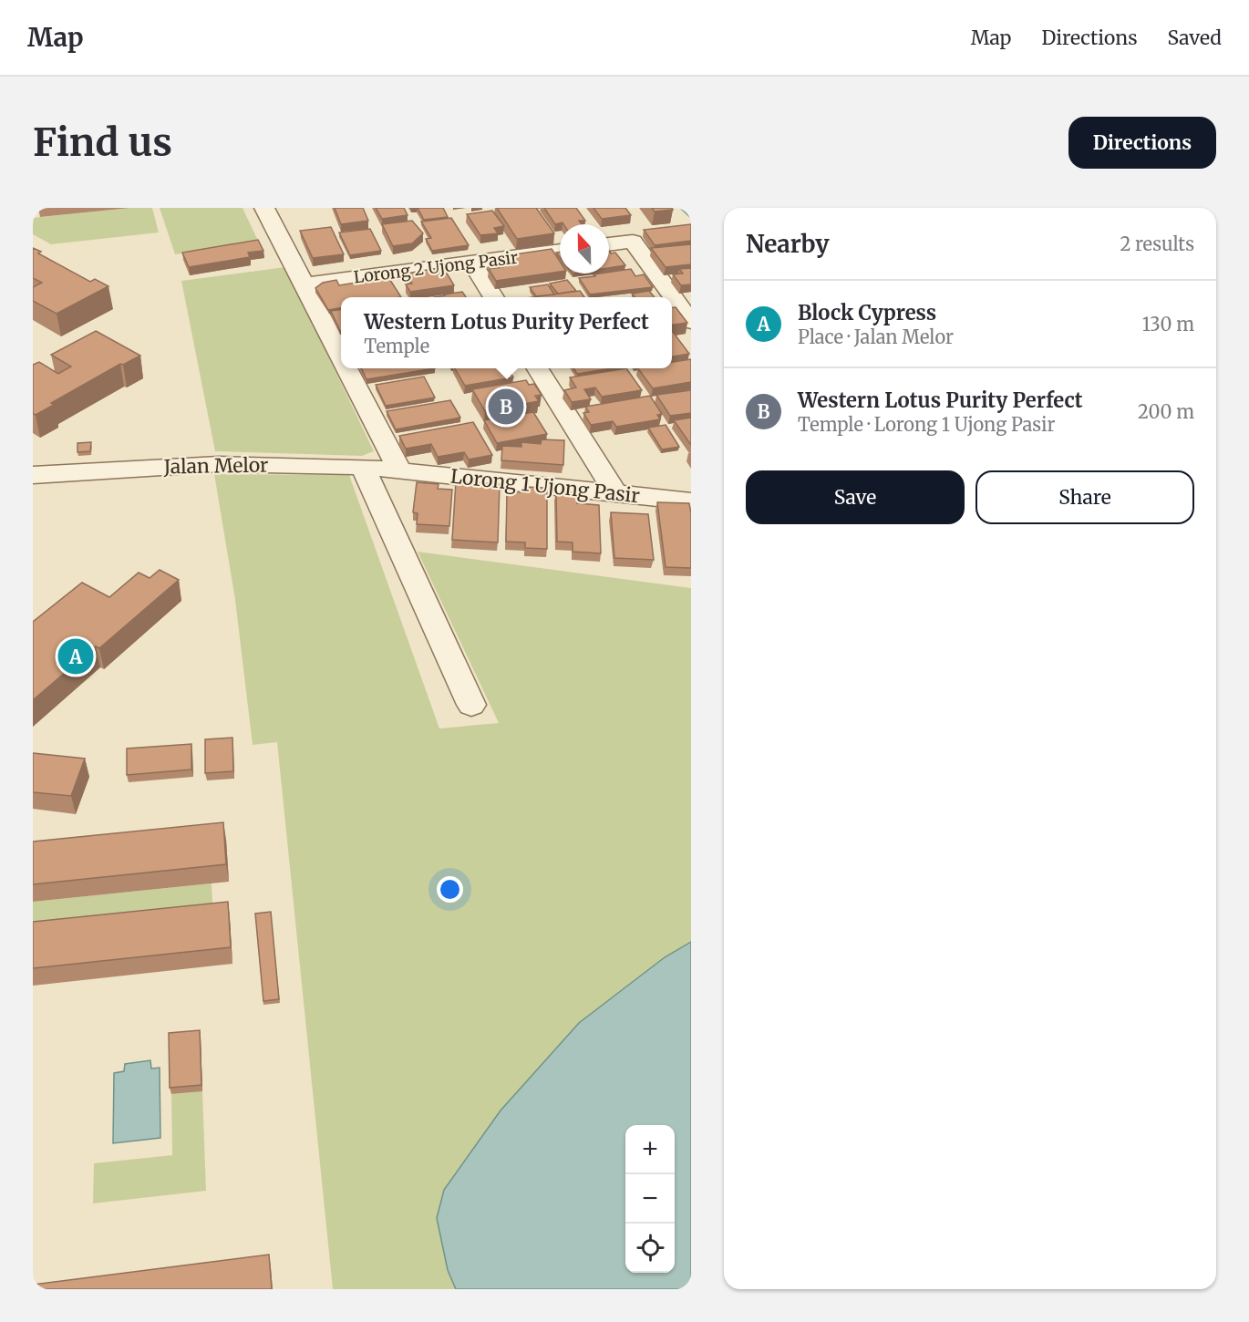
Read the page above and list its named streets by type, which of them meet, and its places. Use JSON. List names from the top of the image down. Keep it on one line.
{"streets":{"street":["Lorong 2 Ujong Pasir","Jalan Melor","Lorong 1 Ujong Pasir"]},"crossings":[["Jalan Melor","Lorong 1 Ujong Pasir"]],"north":"top","page":{"header":"Map","nav":["Map","Directions","Saved"],"buttons":["Directions",["Save","Share"]],"title":"Find us","heading":["Nearby","2 results"],"list":[{"mark":"A","name":"Block Cypress","note":"Place · Jalan Melor","value":"130 m"},{"mark":"B","name":"Western Lotus Purity Perfect","note":"Temple · Lorong 1 Ujong Pasir","value":"200 m"}],"popup":["Western Lotus Purity Perfect","Temple"],"pins":["B","A"],"map_buttons":["+","−"]}}
